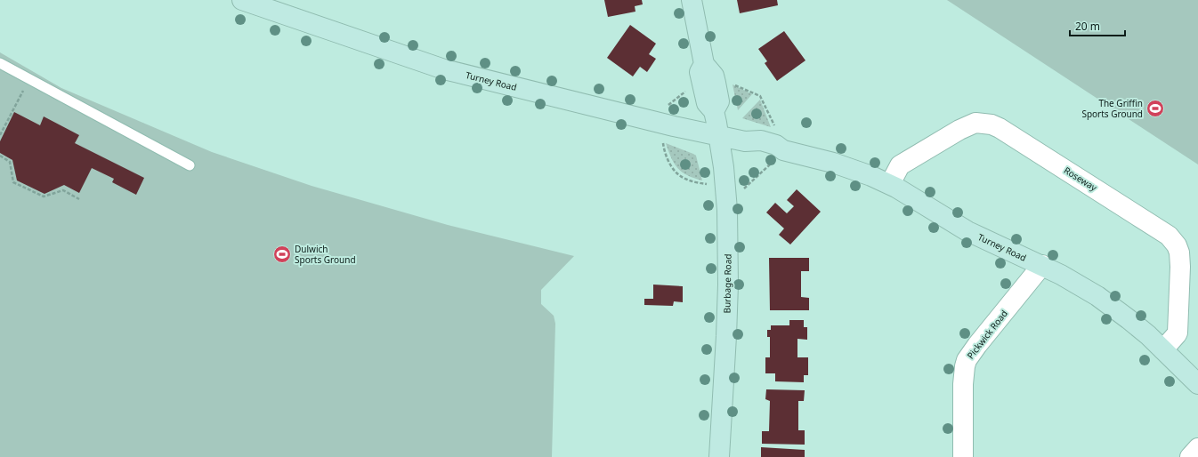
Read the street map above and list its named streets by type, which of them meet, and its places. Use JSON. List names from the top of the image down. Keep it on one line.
{"streets":{"street":["Turney Road","Roseway","Burbage Road","Pickwick Road"]},"crossings":[["Turney Road","Roseway"],["Turney Road","Burbage Road"],["Turney Road","Pickwick Road"]],"places":{"sports":["The Griffin Sports Ground","Dulwich Sports Ground"]},"scale_bar":"20 m"}
